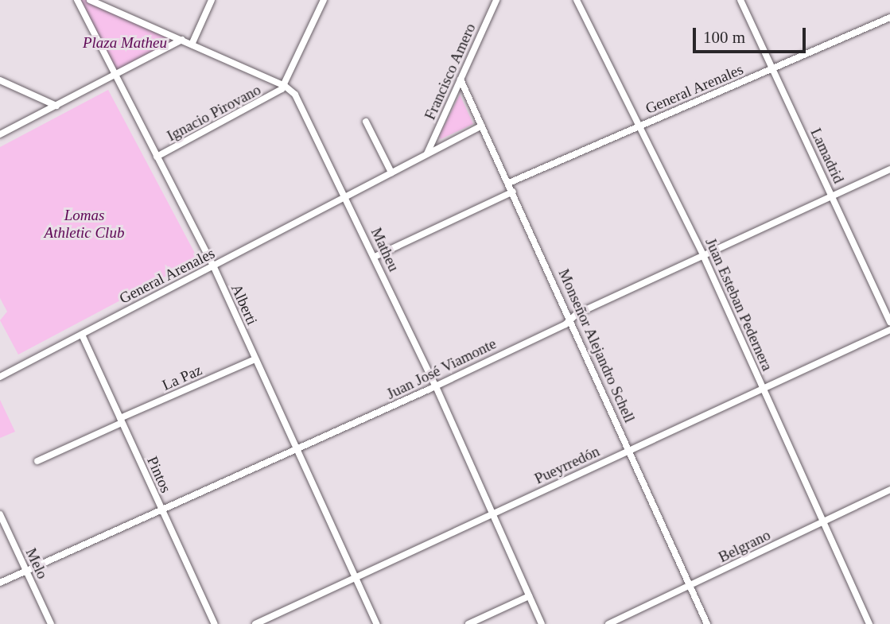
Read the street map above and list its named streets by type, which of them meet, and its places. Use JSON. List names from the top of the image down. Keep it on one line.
{"streets":{"street":["Francisco Amero","General Arenales","Ignacio Pirovano","Lamadrid","Matheu","Alberti","Juan Esteban Pedernera","Monseñor Alejandro Schell","Juan José Viamonte","La Paz","Pueyrredón","Pintos","Belgrano","Melo"]},"crossings":[["Francisco Amero","General Arenales"],["Francisco Amero","Matheu"],["Francisco Amero","Monseñor Alejandro Schell"],["General Arenales","Lamadrid"],["General Arenales","Matheu"],["General Arenales","Alberti"],["General Arenales","Juan Esteban Pedernera"],["General Arenales","Monseñor Alejandro Schell"],["General Arenales","Pintos"],["Ignacio Pirovano","Matheu"],["Ignacio Pirovano","Alberti"],["Lamadrid","Juan José Viamonte"],["Matheu","Juan José Viamonte"],["Matheu","Pueyrredón"],["Alberti","Juan José Viamonte"],["Alberti","La Paz"],["Alberti","Pueyrredón"],["Juan Esteban Pedernera","Juan José Viamonte"],["Juan Esteban Pedernera","Pueyrredón"],["Juan Esteban Pedernera","Belgrano"],["Monseñor Alejandro Schell","Juan José Viamonte"],["Monseñor Alejandro Schell","Pueyrredón"],["Monseñor Alejandro Schell","Belgrano"],["Juan José Viamonte","Pintos"],["Juan José Viamonte","Melo"],["La Paz","Pintos"]],"parks":["Plaza Matheu","Lomas Athletic Club"],"scale_bar":"100 m"}
